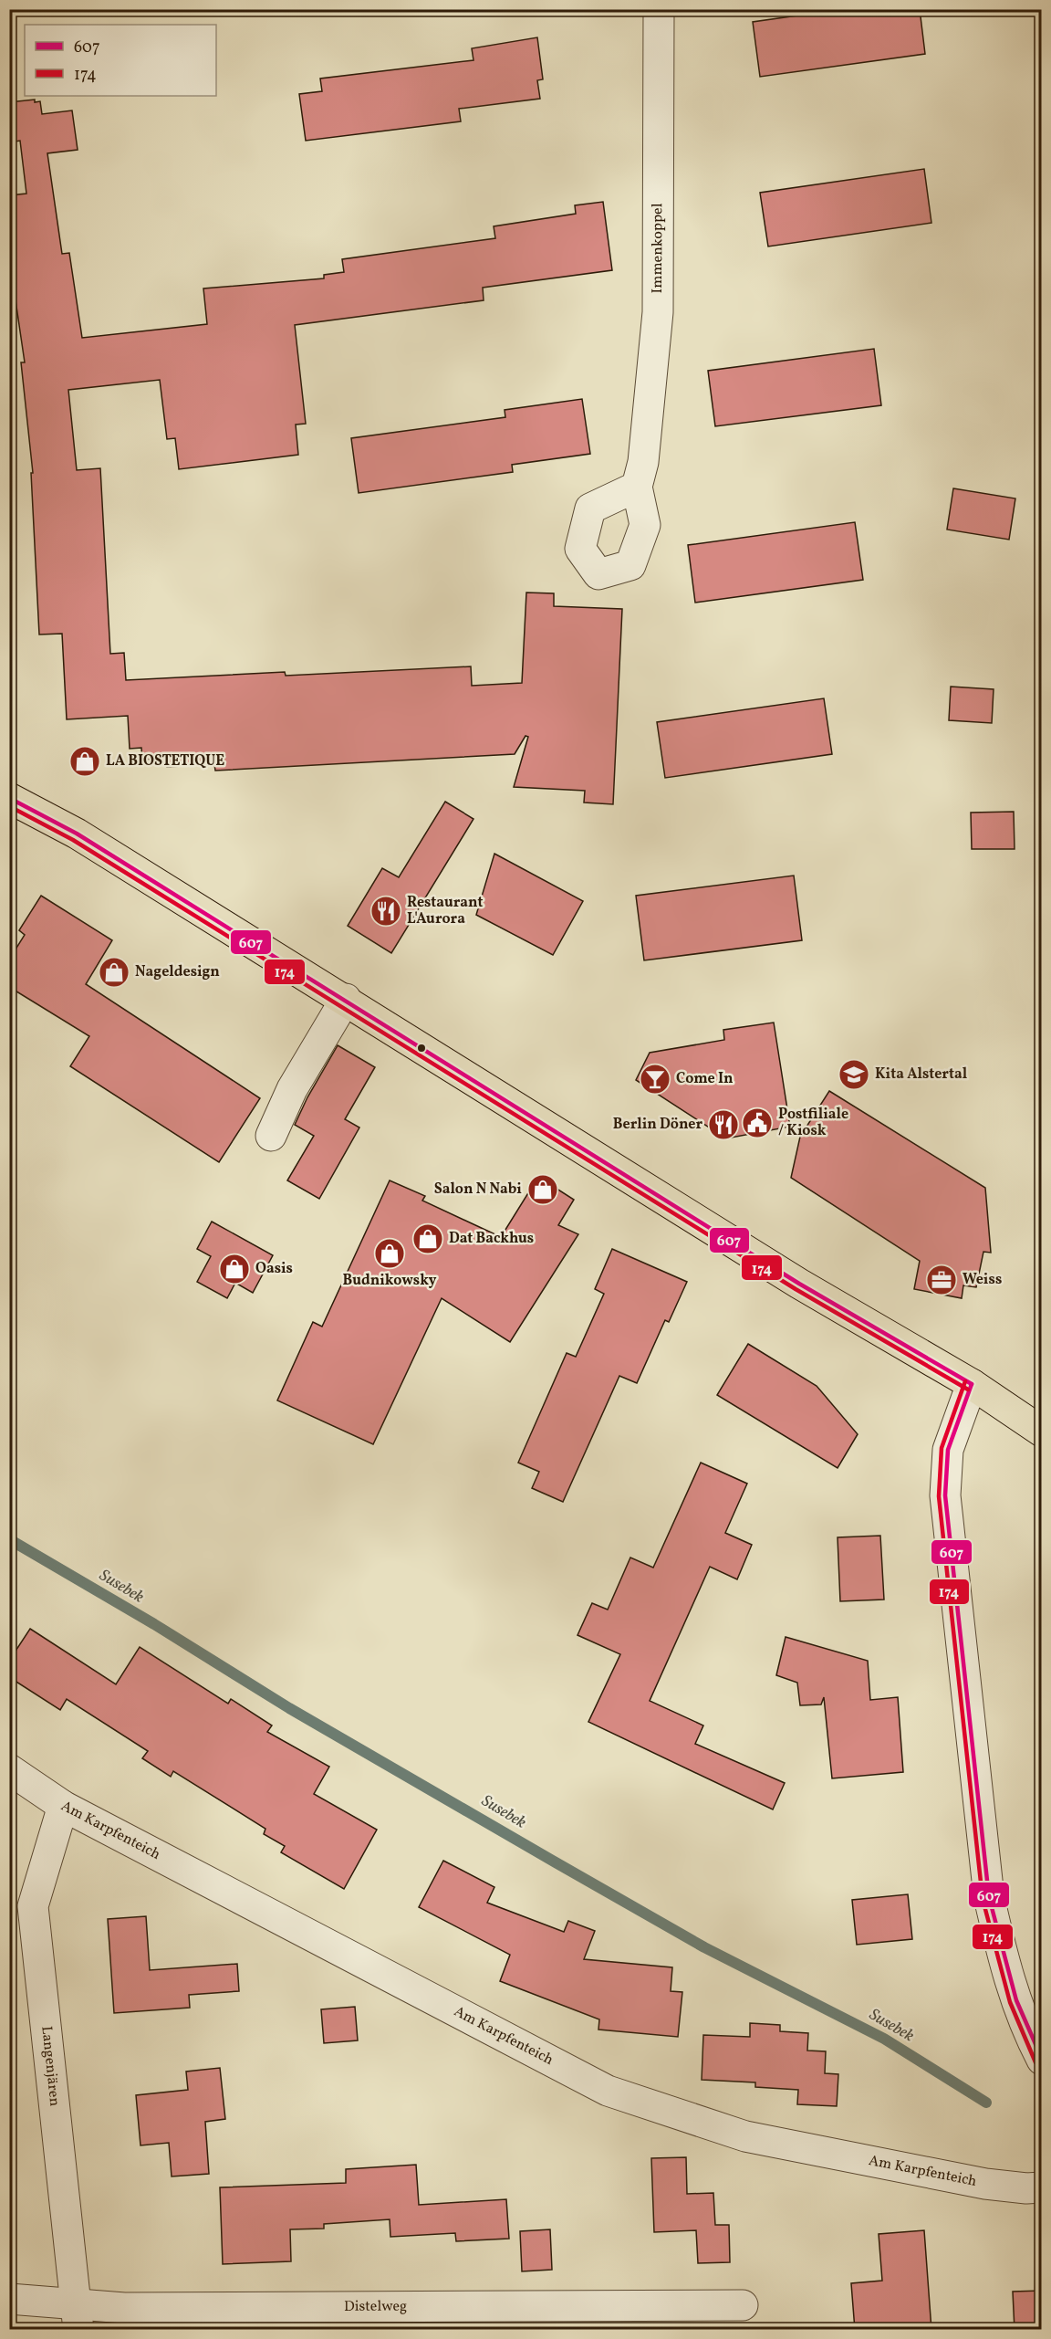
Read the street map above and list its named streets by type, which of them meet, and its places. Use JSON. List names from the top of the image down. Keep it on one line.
{"streets":{"street":["Immenkoppel","Am Karpfenteich","Langenjären","Distelweg"]},"crossings":[["Am Karpfenteich","Langenjären"],["Langenjären","Distelweg"]],"water":["Susebek"],"places":{"shop":["LA BIOSTETIQUE","Nageldesign","Salon N Nabi","Dat Backhus","Budnikowsky","Oasis"],"restaurant":["Restaurant L'Aurora","Berlin Döner"],"school or university":["Kita Alstertal"],"bar":["Come In"],"public building":["Postfiliale / Kiosk"],"office":["Weiss"]},"lines":["transit line 607","transit line 174"],"legend":["607","174"]}
